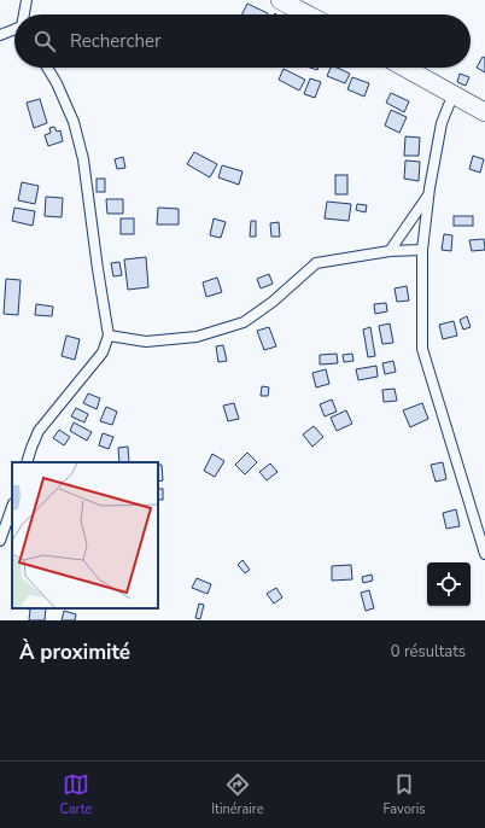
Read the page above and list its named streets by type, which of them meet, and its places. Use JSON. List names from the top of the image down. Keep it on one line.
{"page":{"search":"Rechercher","heading":["À proximité","0 résultats"],"nav":["Carte","Itinéraire","Favoris"]}}
